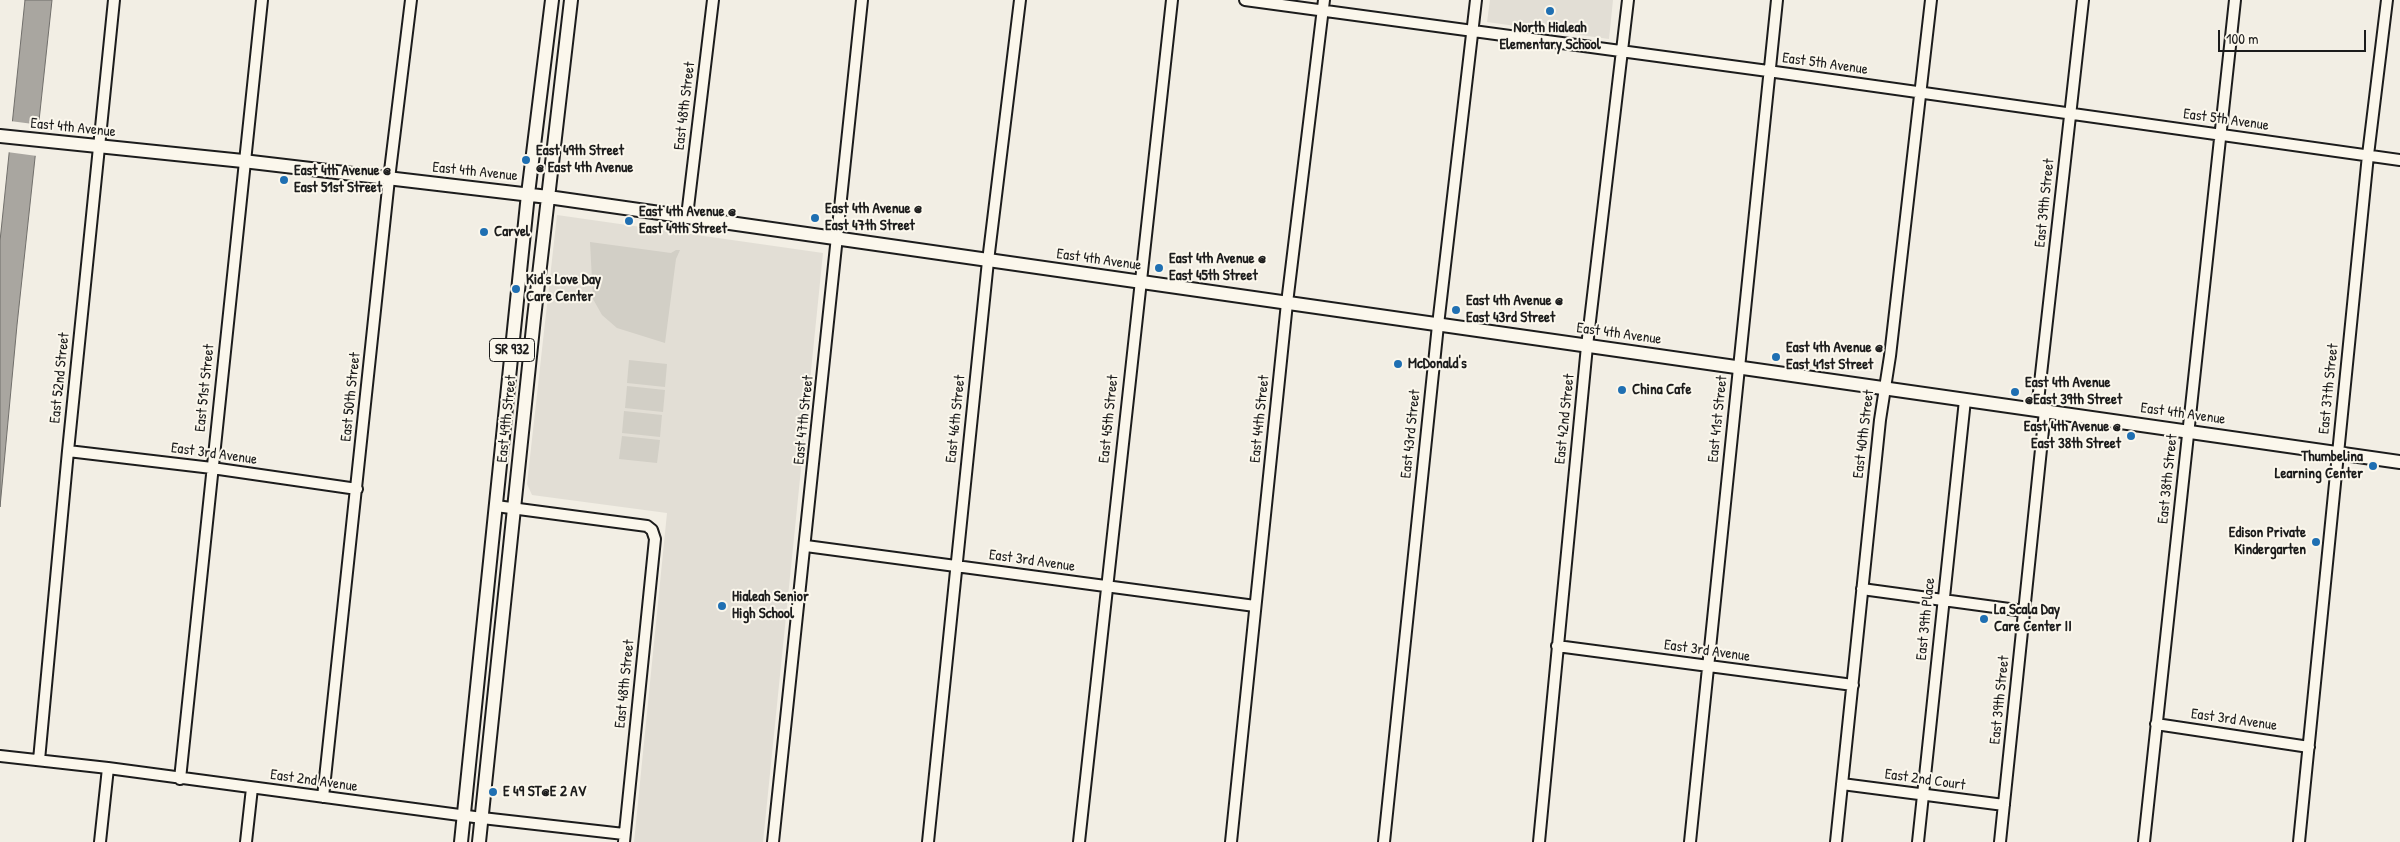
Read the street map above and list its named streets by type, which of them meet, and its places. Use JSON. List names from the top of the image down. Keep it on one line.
{"streets":{"main road":["East 4th Avenue","SR 932","East 49th Street"],"street":["East 5th Avenue","East 48th Street","East 39th Street","East 52nd Street","East 51st Street","East 37th Street","East 50th Street","East 46th Street","East 45th Street","East 44th Street","East 42nd Street","East 41st Street","East 47th Street","East 43rd Street","East 40th Street","East 3rd Avenue","East 38th Street","East 39th Place","East 2nd Court","East 2nd Avenue"]},"crossings":[["East 5th Avenue","East 39th Street"],["East 5th Avenue","East 37th Street"],["East 5th Avenue","East 44th Street"],["East 5th Avenue","East 42nd Street"],["East 5th Avenue","East 41st Street"],["East 5th Avenue","East 43rd Street"],["East 5th Avenue","East 40th Street"],["East 5th Avenue","East 38th Street"],["East 48th Street","East 4th Avenue"],["East 48th Street","East 49th Street"],["East 48th Street","East 2nd Avenue"],["East 4th Avenue","East 39th Street"],["East 4th Avenue","East 52nd Street"],["East 4th Avenue","East 51st Street"],["East 4th Avenue","East 37th Street"],["East 4th Avenue","East 50th Street"],["East 4th Avenue","East 49th Street"],["East 4th Avenue","East 46th Street"],["East 4th Avenue","East 45th Street"],["East 4th Avenue","East 44th Street"],["East 4th Avenue","East 42nd Street"],["East 4th Avenue","East 41st Street"],["East 4th Avenue","East 47th Street"],["East 4th Avenue","East 43rd Street"],["East 4th Avenue","East 40th Street"],["East 4th Avenue","East 38th Street"],["East 4th Avenue","East 39th Place"],["East 39th Street","East 2nd Court"],["East 52nd Street","East 3rd Avenue"],["East 52nd Street","East 2nd Avenue"],["East 51st Street","East 3rd Avenue"],["East 51st Street","East 2nd Avenue"],["East 37th Street","East 3rd Avenue"],["East 50th Street","East 3rd Avenue"],["East 50th Street","East 2nd Avenue"],["East 49th Street","East 2nd Avenue"],["East 46th Street","East 3rd Avenue"],["East 45th Street","East 3rd Avenue"],["East 44th Street","East 3rd Avenue"],["East 42nd Street","East 3rd Avenue"],["East 41st Street","East 3rd Avenue"],["East 47th Street","East 3rd Avenue"],["East 40th Street","East 3rd Avenue"],["East 40th Street","East 2nd Court"],["East 3rd Avenue","East 38th Street"],["East 39th Place","East 2nd Court"]],"places":["North Hialeah Elementary School","East 49th Street @ East 4th Avenue","East 4th Avenue @ East 51st Street","East 4th Avenue @ East 47th Street","East 4th Avenue @ East 49th Street","Carvel","East 4th Avenue @ East 45th Street","Kid's Love Day Care Center","East 4th Avenue @ East 43rd Street","East 4th Avenue @ East 41st Street","McDonald's","China Cafe","East 4th Avenue @East 39th Street","East 4th Avenue @ East 38th Street","Thumbelina Learning Center","Edison Private Kindergarten","Hialeah Senior High School","La Scala Day Care Center II","E 49 ST@E 2 AV"],"scale_bar":"100 m"}
